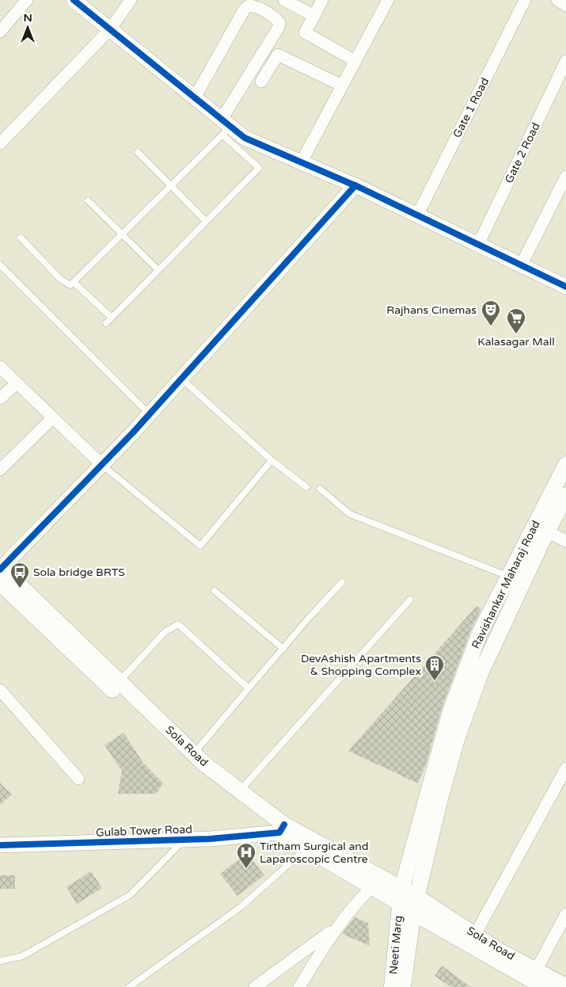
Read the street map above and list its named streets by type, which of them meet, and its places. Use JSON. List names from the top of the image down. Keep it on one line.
{"streets":{"main road":["Ravishankar Maharaj Road","Sola Road","Neeti Marg"],"street":["Gate 1 Road","Gate 2 Road","Gulab Tower Road"]},"crossings":[["Ravishankar Maharaj Road","Sola Road"],["Ravishankar Maharaj Road","Neeti Marg"],["Sola Road","Gulab Tower Road"],["Sola Road","Neeti Marg"]],"places":{"theatre":["Rajhans Cinemas"],"supermarket":["Kalasagar Mall"],"bus stop":["Sola bridge BRTS"],"building":["DevAshish Apartments & Shopping Complex"],"hospital":["Tirtham Surgical and Laparoscopic Centre"]},"north":"top"}
